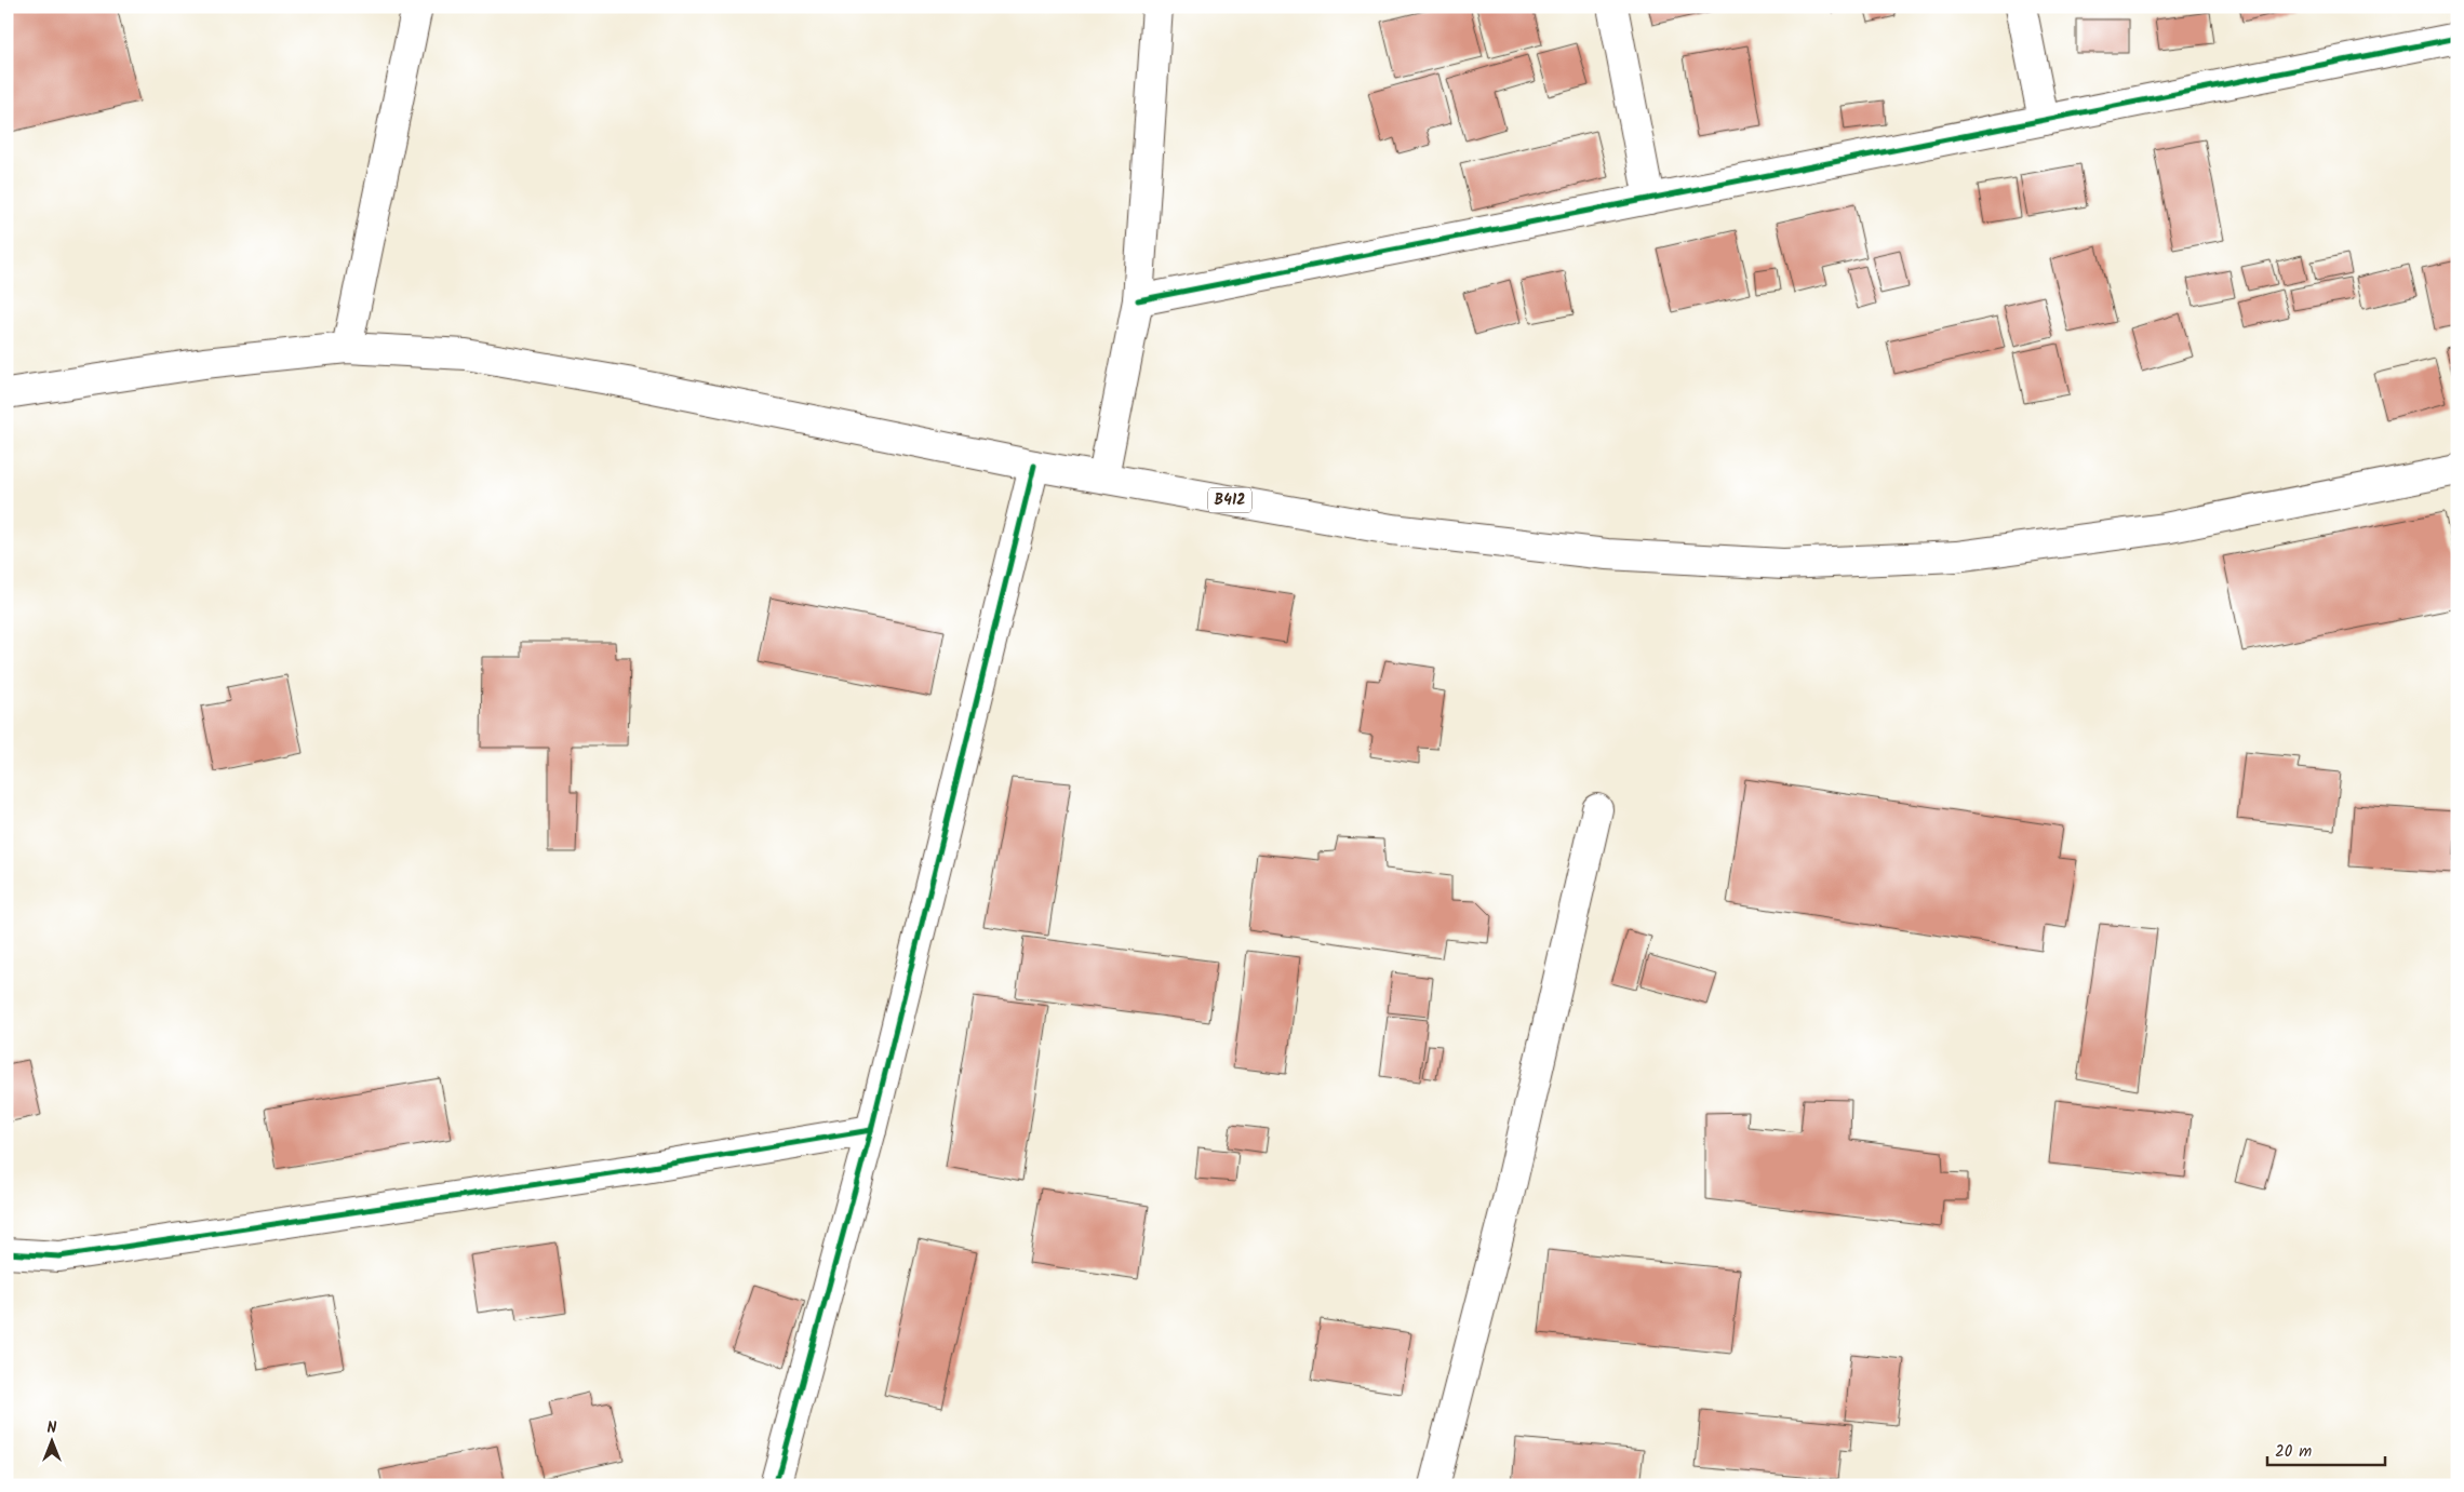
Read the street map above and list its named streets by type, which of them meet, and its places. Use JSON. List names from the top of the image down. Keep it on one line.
{"streets":{"street":["B412"]},"scale_bar":"20 m","north":"top"}
